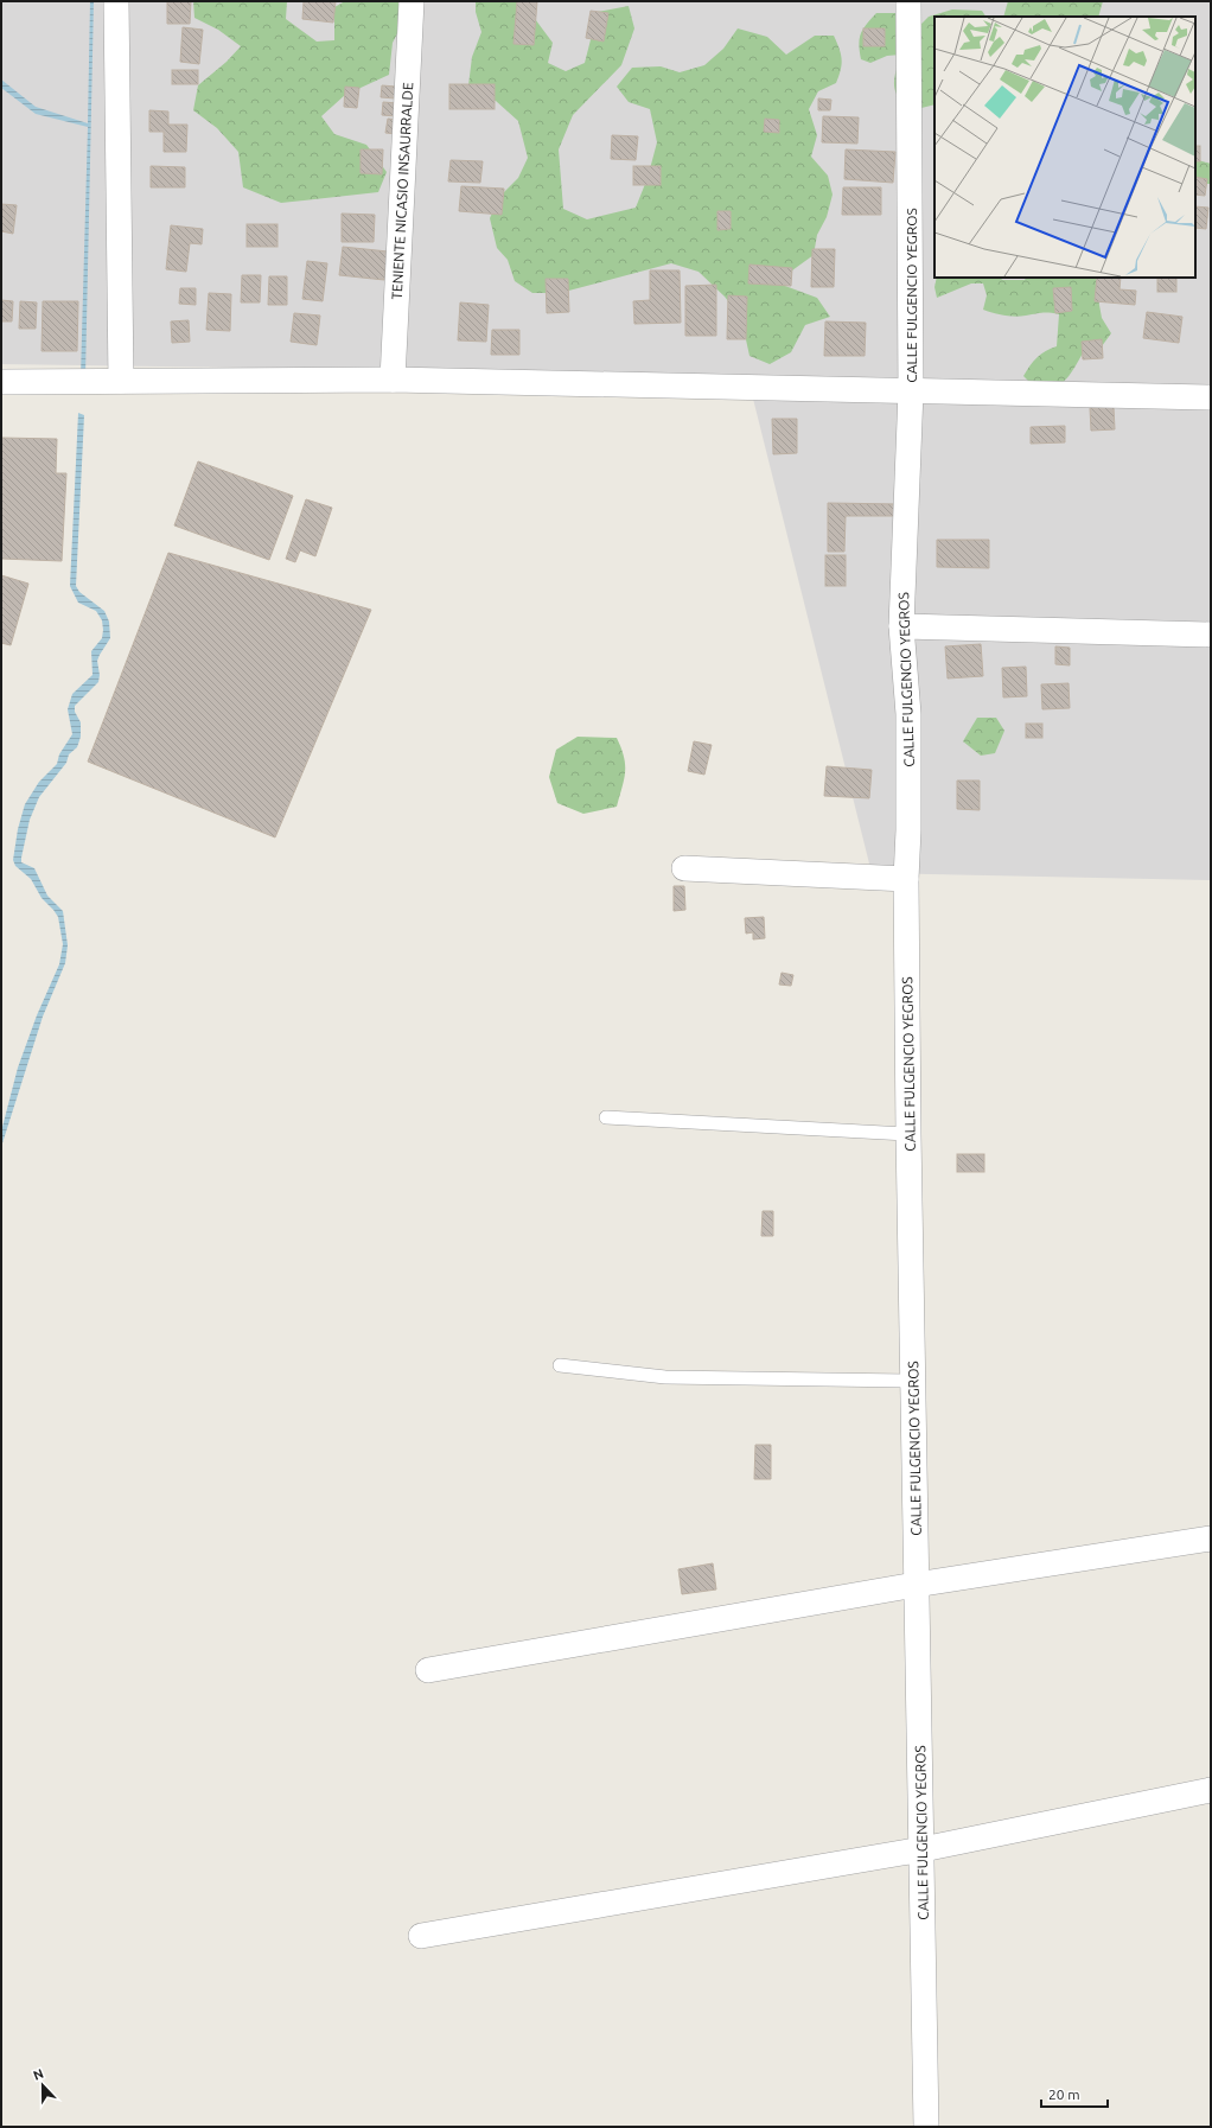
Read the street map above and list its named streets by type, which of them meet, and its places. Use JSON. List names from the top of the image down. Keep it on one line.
{"streets":{"street":["TENIENTE NICASIO INSAURRALDE","CALLE FULGENCIO YEGROS"]},"scale_bar":"20 m","north":"top"}
